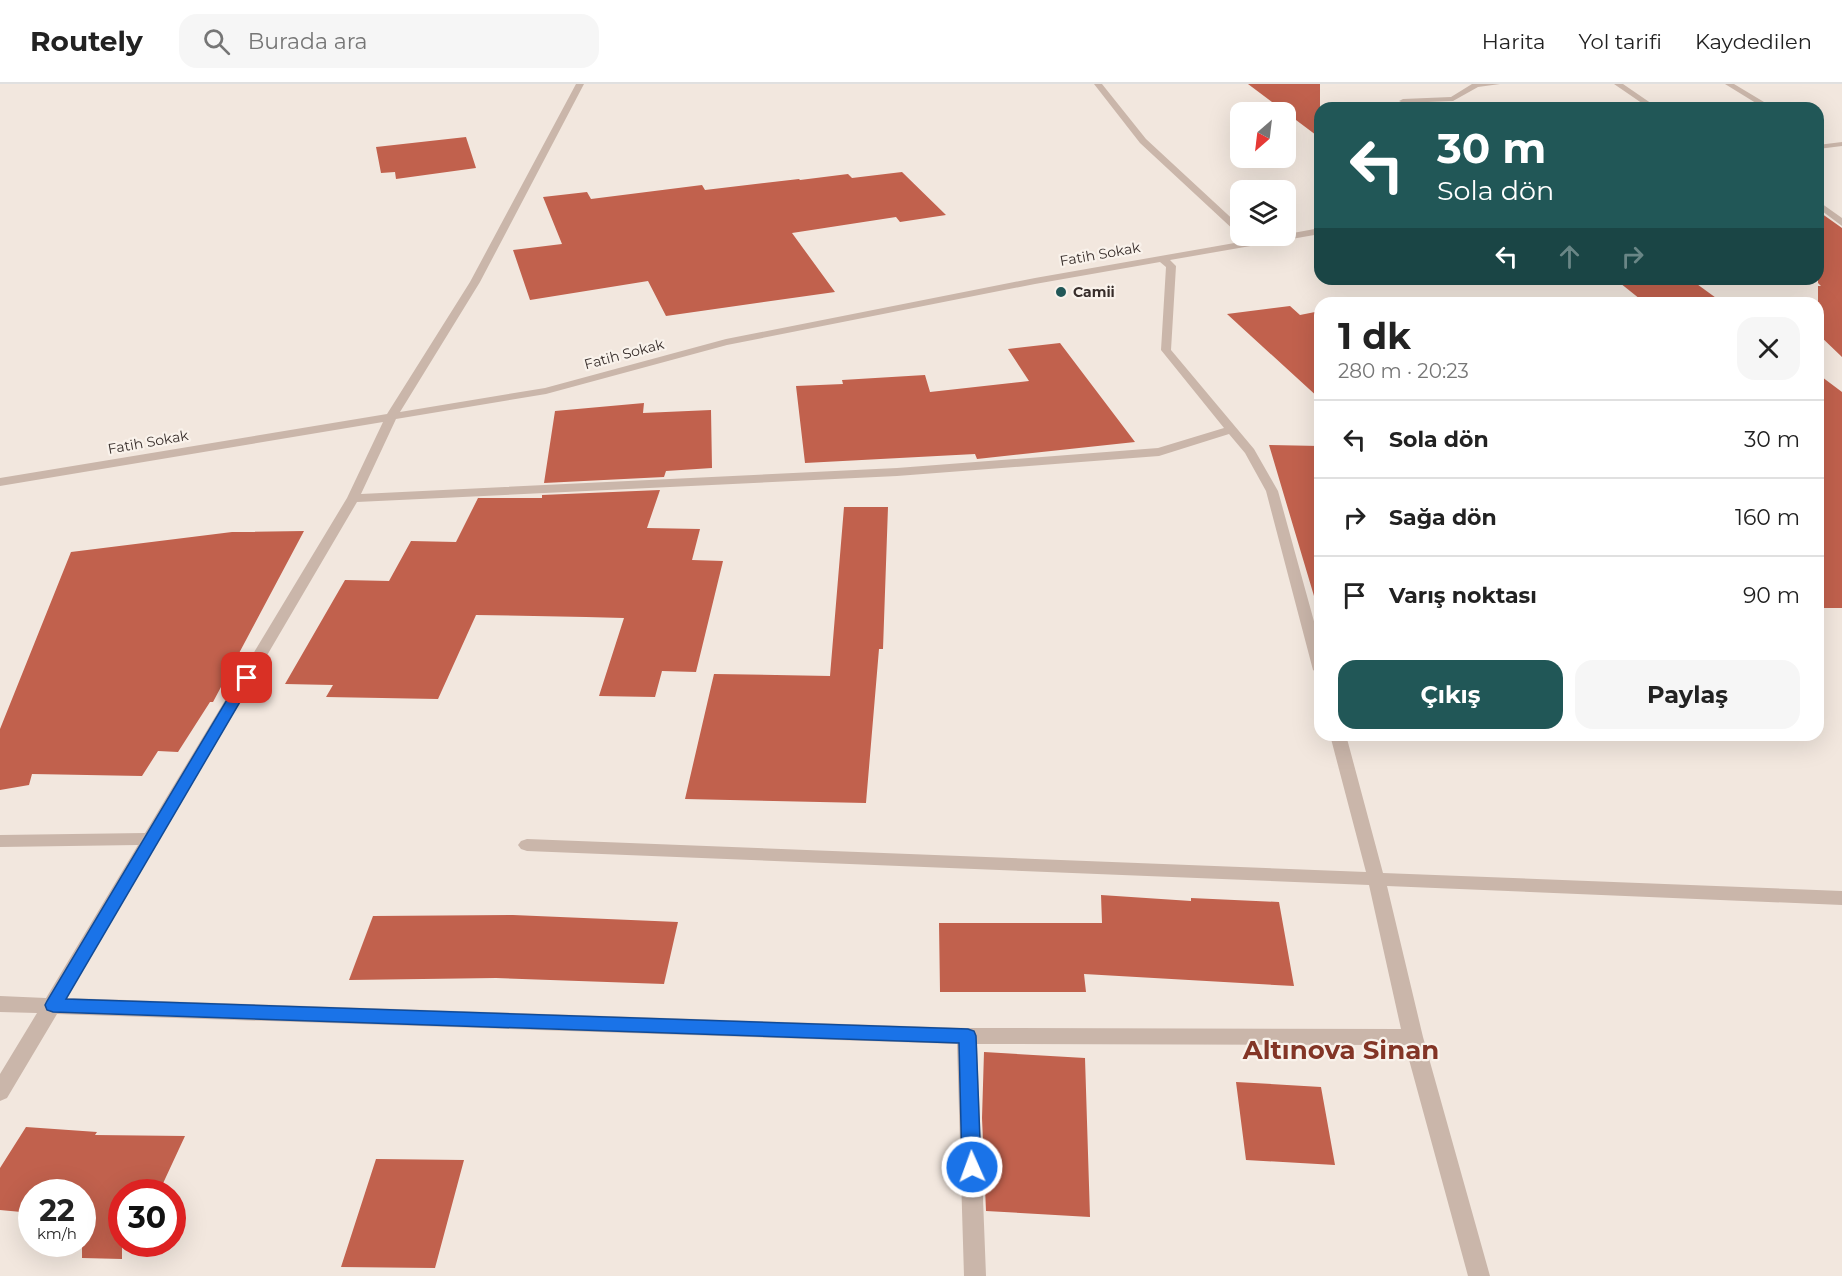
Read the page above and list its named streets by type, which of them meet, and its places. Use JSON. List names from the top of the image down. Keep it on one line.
{"streets":{"street":["Fatih Sokak"]},"districts":["Altınova Sinan"],"places":["Camii"],"north":"bottom left","page":{"header":"Routely","search":"Burada ara","nav":["Harita","Yol tarifi","Kaydedilen"],"turn":["30 m","Sola dön"],"heading":["1 dk","280 m · 20:23"],"list":[{"name":"Sola dön","value":"30 m"},{"name":"Sağa dön","value":"160 m"},{"name":"Varış noktası","value":"90 m"}],"buttons":["Çıkış","Paylaş"],"speed":"22 km/h","limit":"30"}}
